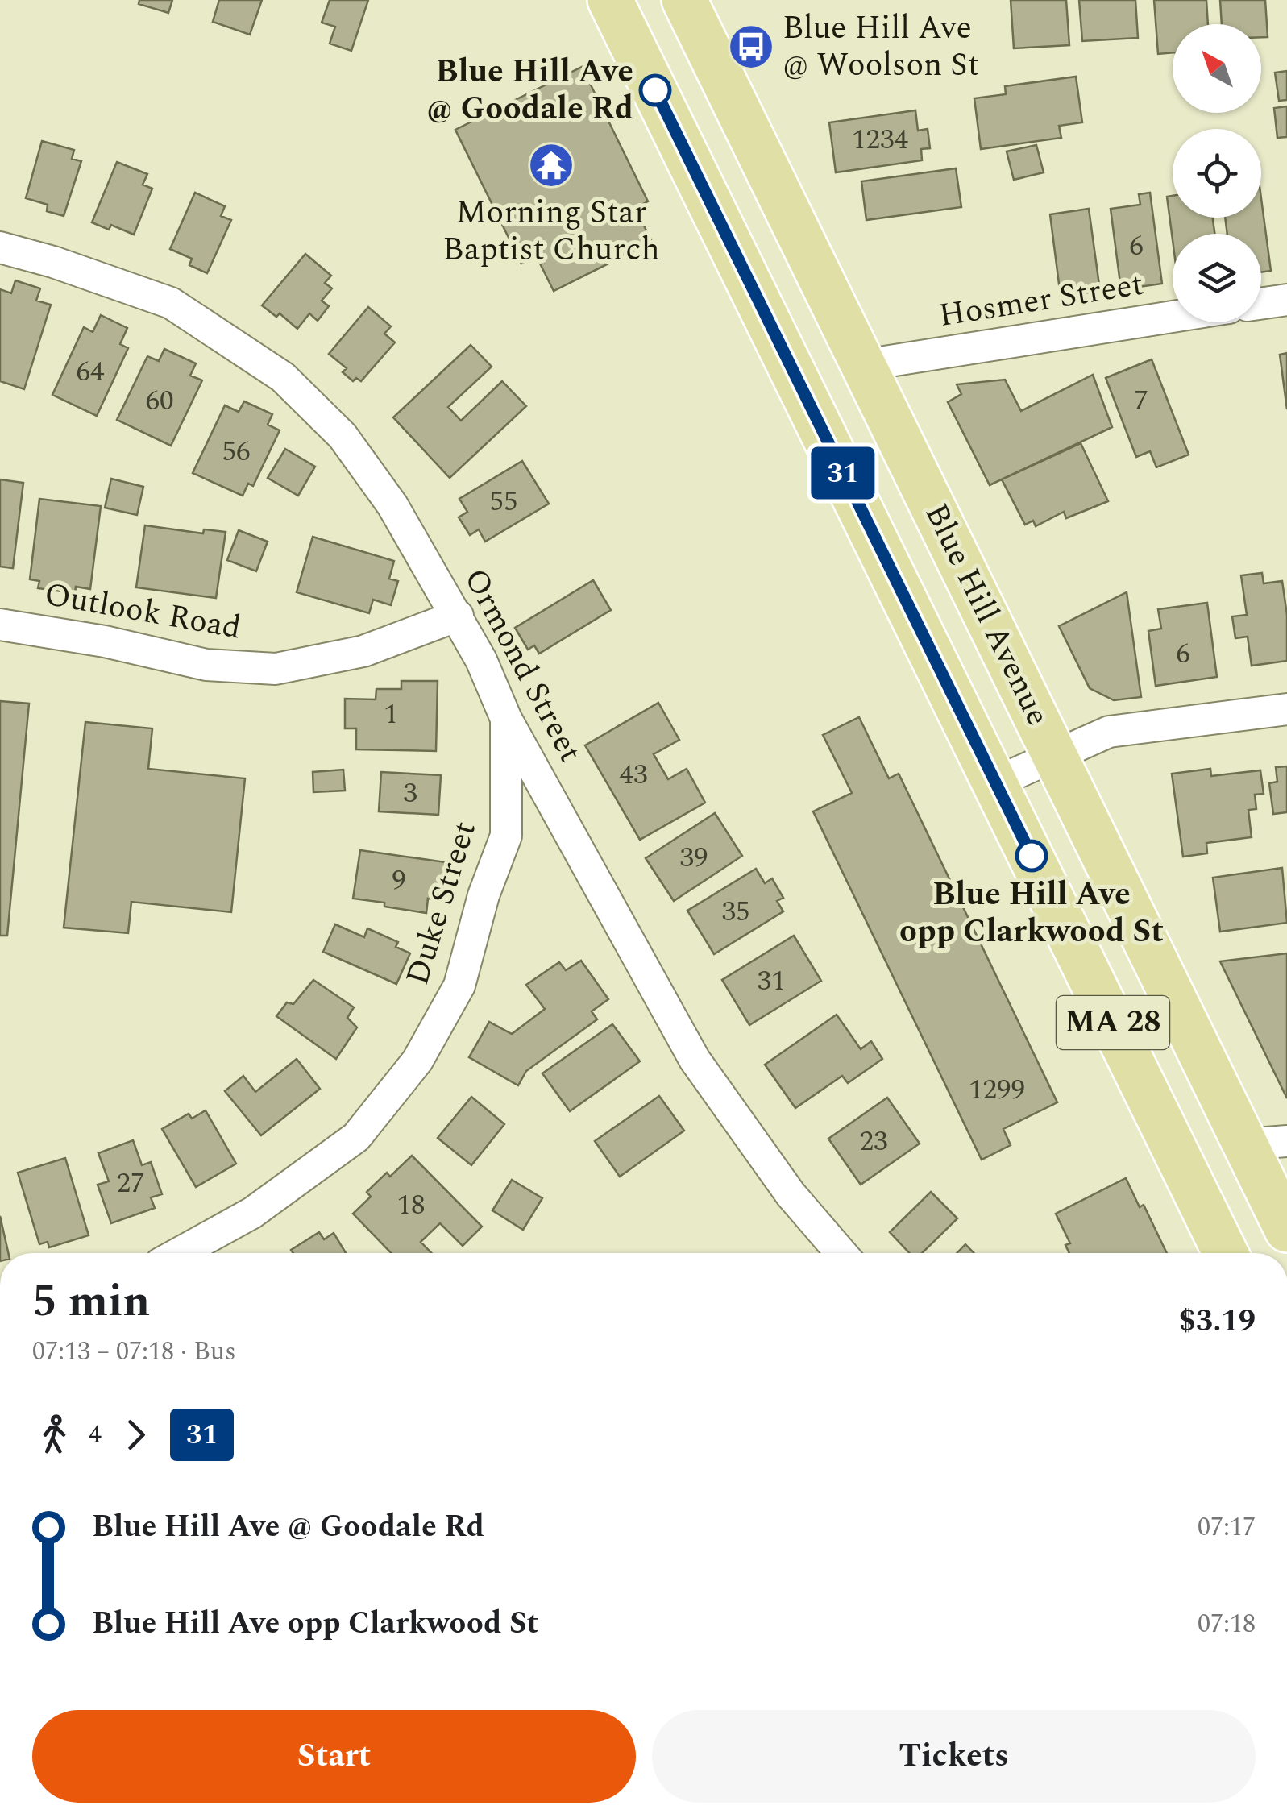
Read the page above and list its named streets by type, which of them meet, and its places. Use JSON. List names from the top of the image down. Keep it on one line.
{"streets":{"highway":["Blue Hill Avenue","MA 28"],"street":["Hosmer Street","Outlook Road","Ormond Street","Duke Street"]},"crossings":[["Hosmer Street","Blue Hill Avenue"],["Outlook Road","Ormond Street"],["Ormond Street","Duke Street"]],"places":{"bus stop":["Blue Hill Ave @ Woolson St"],"other":["Blue Hill Ave @ Goodale Rd","Blue Hill Ave opp Clarkwood St"],"temple":["Morning Star Baptist Church"]},"lines":["bus line 31"],"house_numbers":["1234","6","64","60","7","56","55","6","1","43","3","39","9","35","31","1299","23","27","18"],"north":"top left","page":{"on_map":"31","heading":["5 min","07:13 – 07:18 · Bus","$3.19"],"legs":["4","31"],"list":[{"name":"Blue Hill Ave @ Goodale Rd","value":"07:17"},{"name":"Blue Hill Ave opp Clarkwood St","value":"07:18"}],"buttons":["Start","Tickets"]}}
